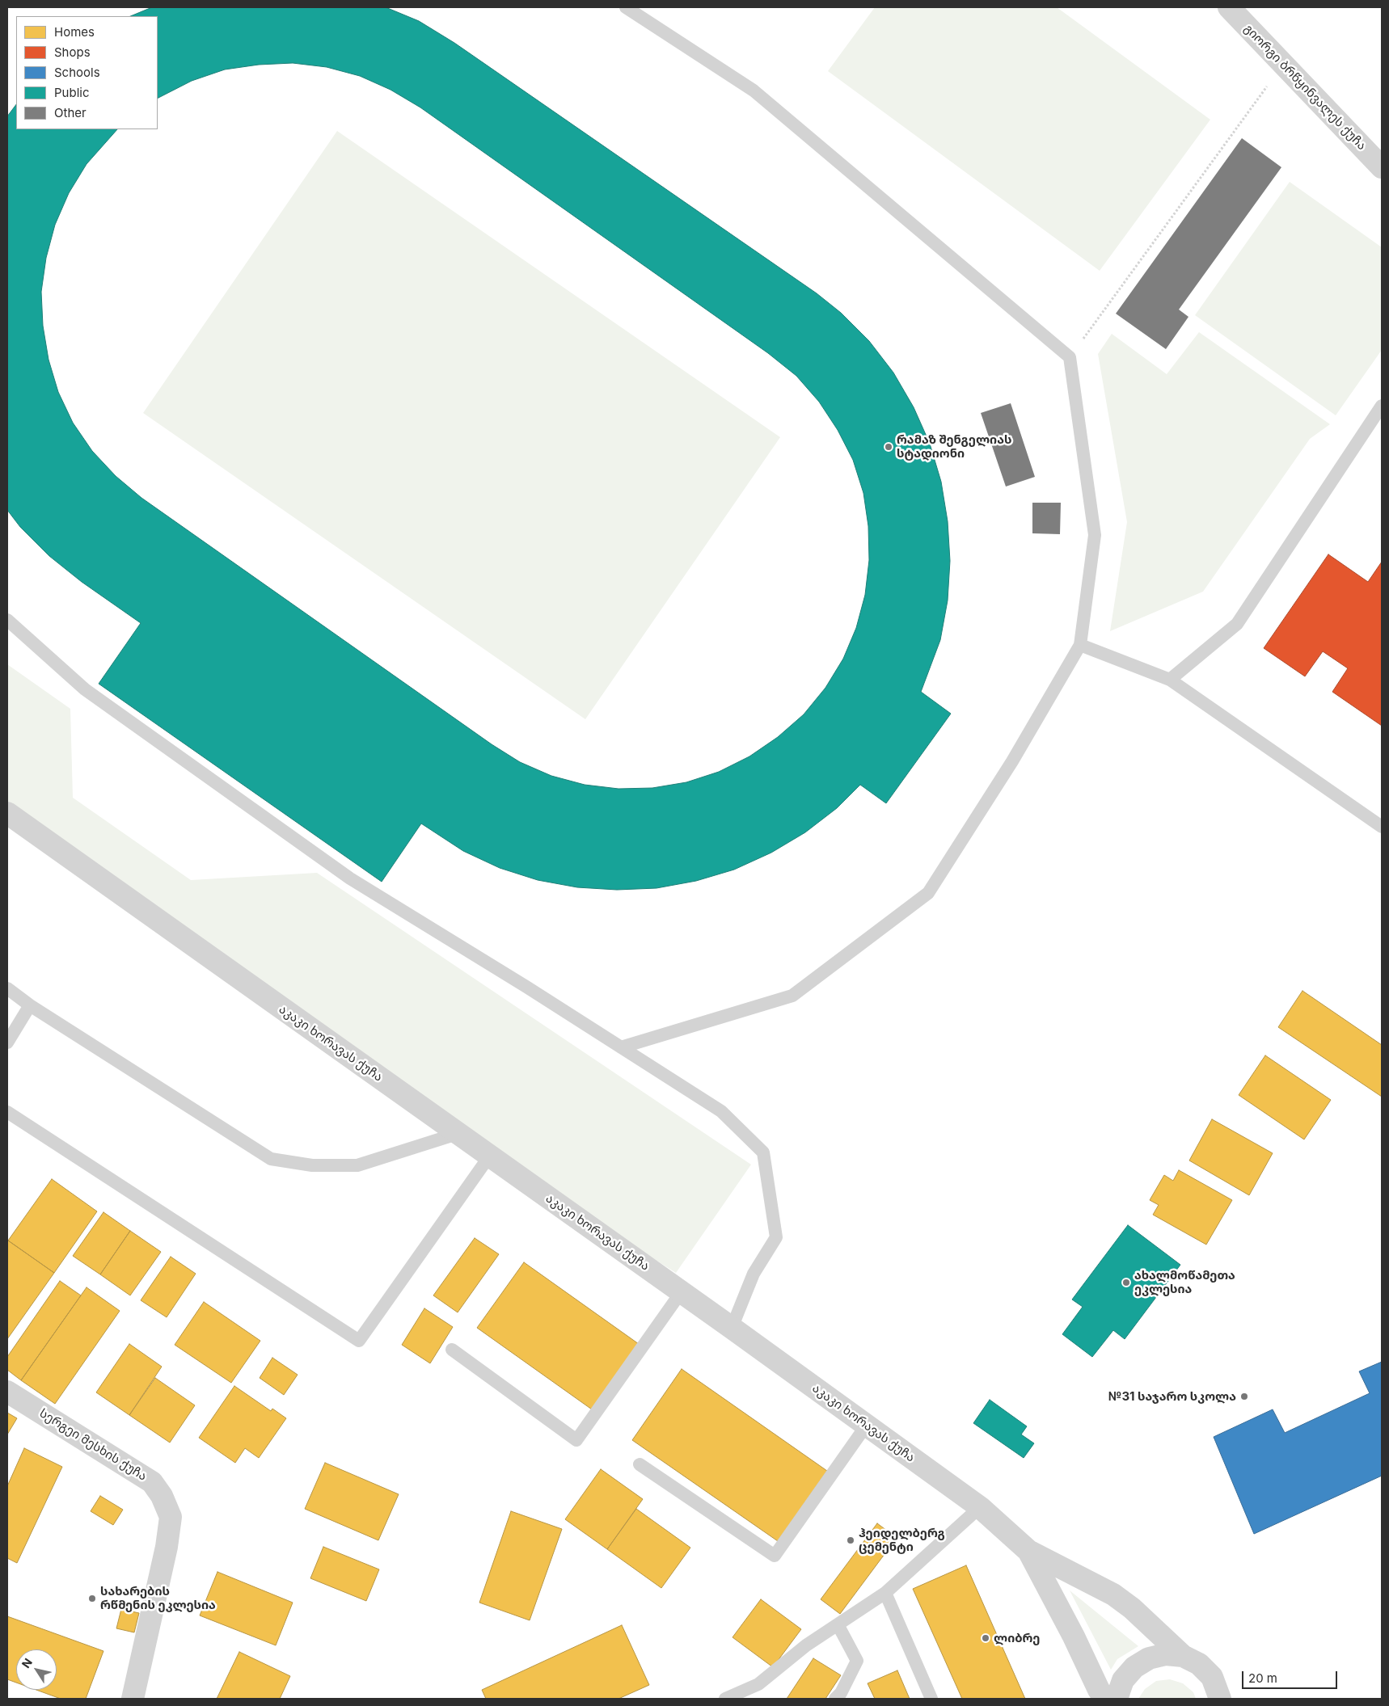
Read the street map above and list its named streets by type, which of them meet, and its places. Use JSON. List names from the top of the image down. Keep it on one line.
{"streets":{"street":["გიორგი ბრწყინვალეს ქუჩა","აკაკი ხორავას ქუჩა","სერგეი მესხის ქუჩა"]},"places":["რამაზ შენგელიას სტადიონი","ახალმოწამეთა ეკლესია","№31 საჯარო სკოლა","ჰეიდელბერგ ცემენტი","სახარების რწმენის ეკლესია","ლიბრე"],"legend":["Homes","Shops","Schools","Public","Other"],"scale_bar":"20 m","north":"top left"}
